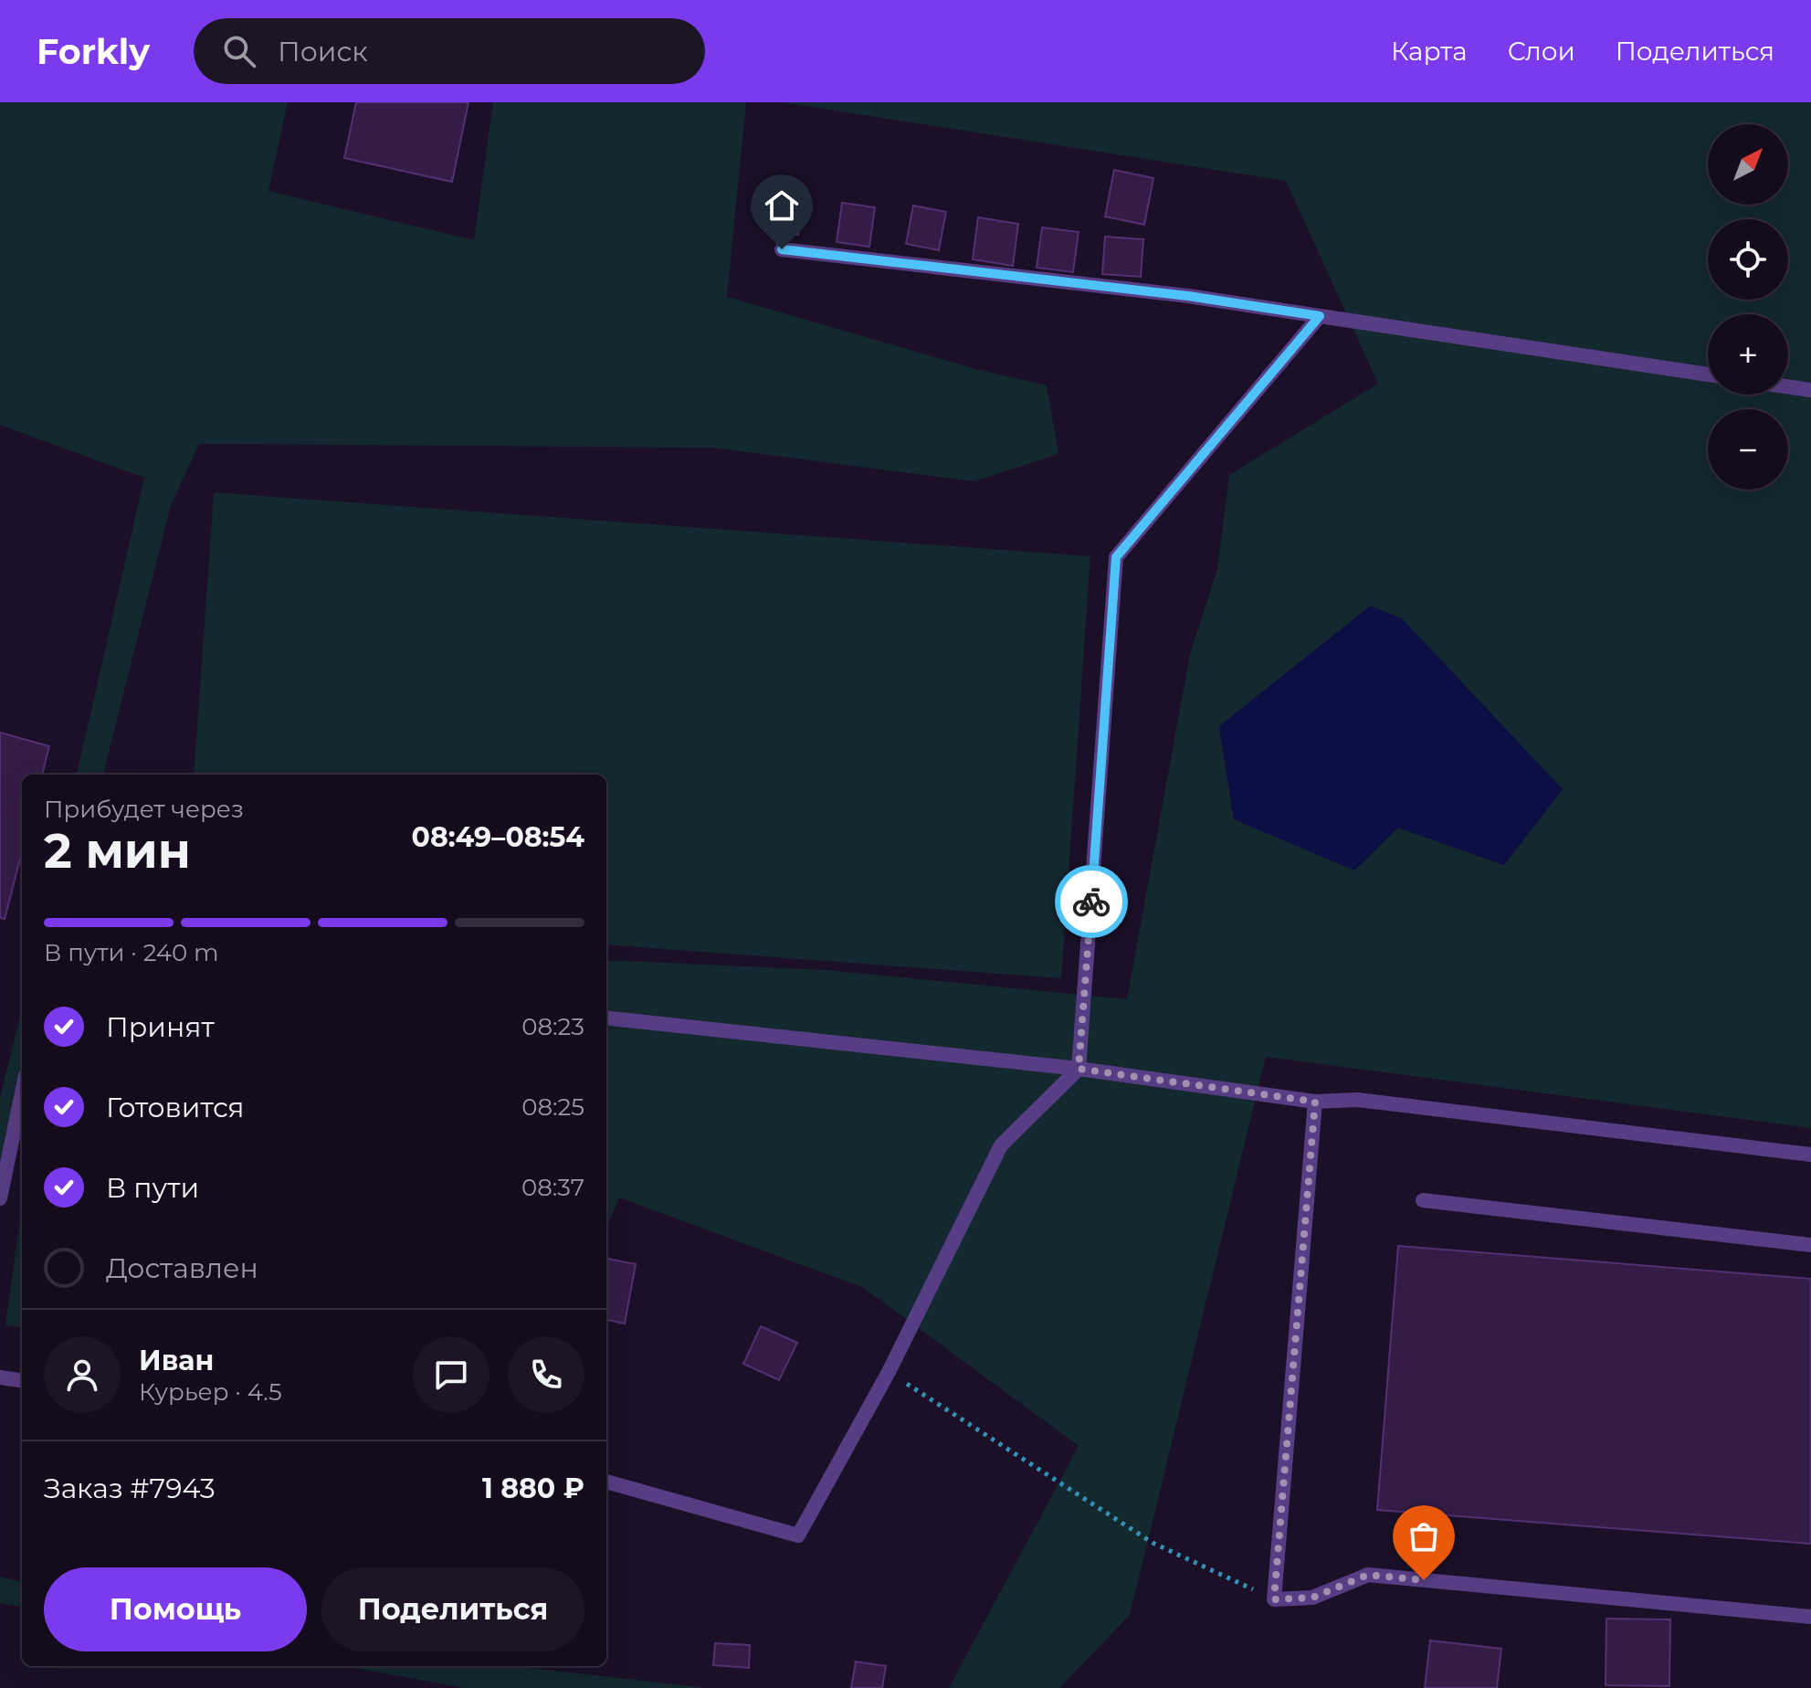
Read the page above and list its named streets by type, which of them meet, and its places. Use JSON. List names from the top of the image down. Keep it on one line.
{"north":"top right","page":{"header":"Forkly","search":"Поиск","nav":["Карта","Слои","Поделиться"],"map_buttons":["+","−"],"heading":["2 мин","Прибудет через","08:49–08:54"],"panel":["Иван","Курьер · 4.5","Заказ #7943","1 880 ₽"],"bar":"В пути · 240 m","list":[["Принят","08:23"],["Готовится","08:25"],["В пути","08:37"],"Доставлен"],"buttons":["Помощь","Поделиться"]}}
